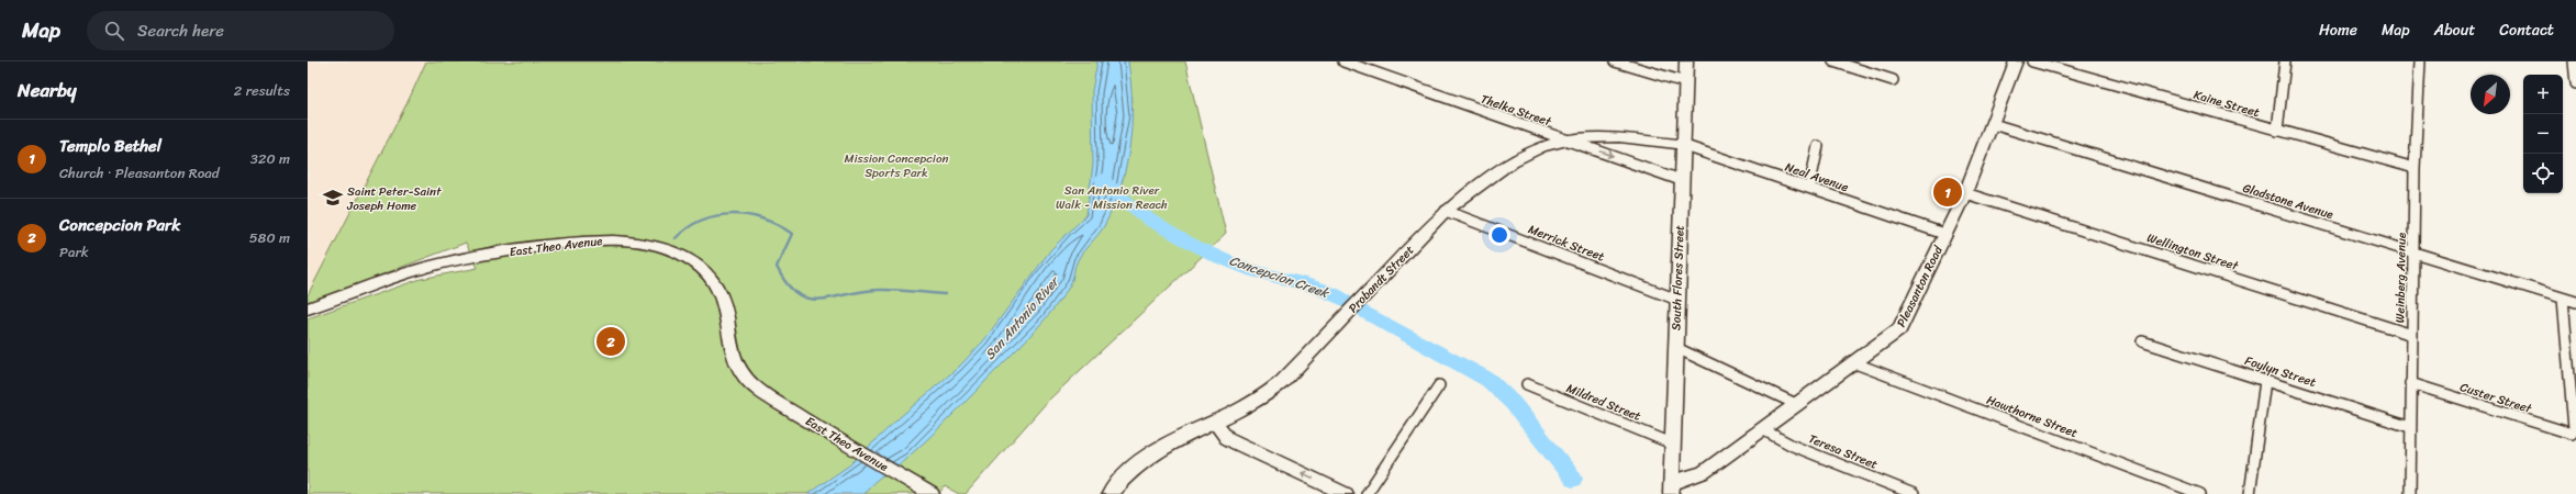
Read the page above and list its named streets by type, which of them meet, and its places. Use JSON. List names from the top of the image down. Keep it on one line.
{"streets":{"main road":["South Flores Street","Probandt Street","Pleasanton Road"],"street":["Kaine Street","Thelka Street","Neal Avenue","Gladstone Avenue","Merrick Street","East Theo Avenue","Wellington Street","Weinberg Avenue","Foylyn Street","Custer Street","Mildred Street","Hawthorne Street","Teresa Street"]},"crossings":[["Kaine Street","Weinberg Avenue"],["Thelka Street","South Flores Street"],["Thelka Street","Probandt Street"],["Neal Avenue","South Flores Street"],["Neal Avenue","Probandt Street"],["Neal Avenue","Pleasanton Road"],["Gladstone Avenue","Weinberg Avenue"],["Gladstone Avenue","Pleasanton Road"],["Gladstone Avenue","Custer Street"],["Merrick Street","South Flores Street"],["Merrick Street","Probandt Street"],["Wellington Street","Weinberg Avenue"],["Wellington Street","Pleasanton Road"],["South Flores Street","Probandt Street"],["South Flores Street","Pleasanton Road"],["South Flores Street","Mildred Street"],["Weinberg Avenue","Foylyn Street"],["Weinberg Avenue","Custer Street"],["Pleasanton Road","Hawthorne Street"],["Pleasanton Road","Teresa Street"]],"water":["Concepcion Creek","San Antonio River"],"parks":["Mission Concepcion Sports Park","San Antonio River Walk - Mission Reach"],"places":{"school or university":["Saint Peter-Saint Joseph Home"]},"north":"bottom left","page":{"header":"Map","search":"Search here","nav":["Home","Map","About","Contact"],"heading":["Nearby","2 results"],"map_buttons":["+","−"],"list":[{"mark":"1","name":"Templo Bethel","note":"Church · Pleasanton Road","value":"320 m"},{"mark":"2","name":"Concepcion Park","note":"Park","value":"580 m"}],"pins":["1","2"]}}
